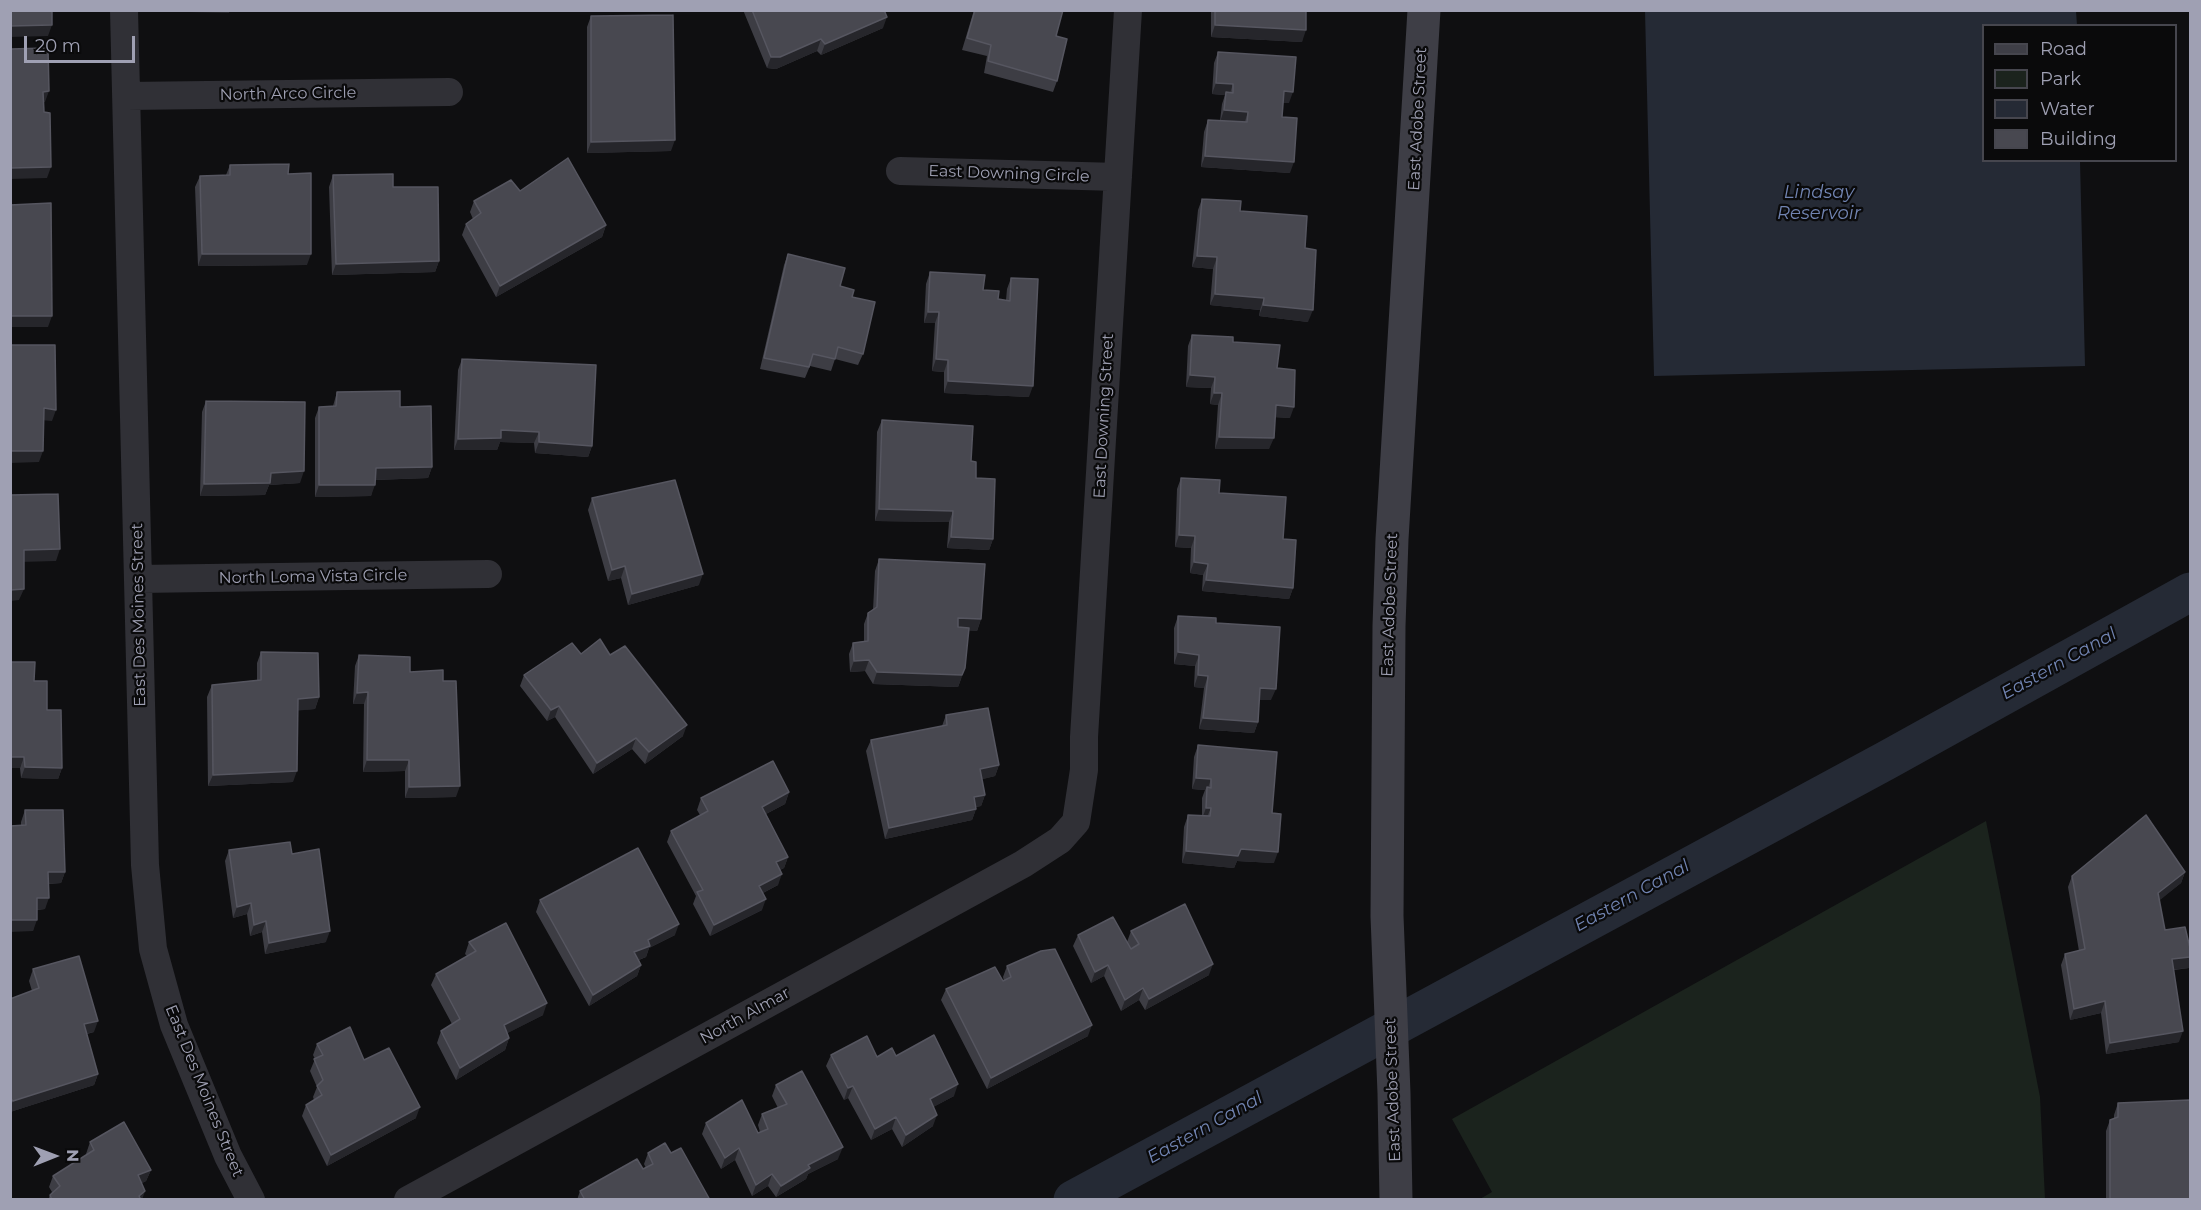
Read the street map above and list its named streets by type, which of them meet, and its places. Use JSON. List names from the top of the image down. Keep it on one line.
{"streets":{"street":["North Arco Circle","East Adobe Street","East Downing Circle","East Downing Street","North Loma Vista Circle","East Des Moines Street","North Almar"]},"crossings":[["North Arco Circle","East Des Moines Street"],["East Downing Circle","East Downing Street"],["East Downing Street","North Almar"],["North Loma Vista Circle","East Des Moines Street"]],"water":["Lindsay Reservoir","Eastern Canal"],"legend":["Road","Park","Water","Building"],"scale_bar":"20 m","north":"right"}
